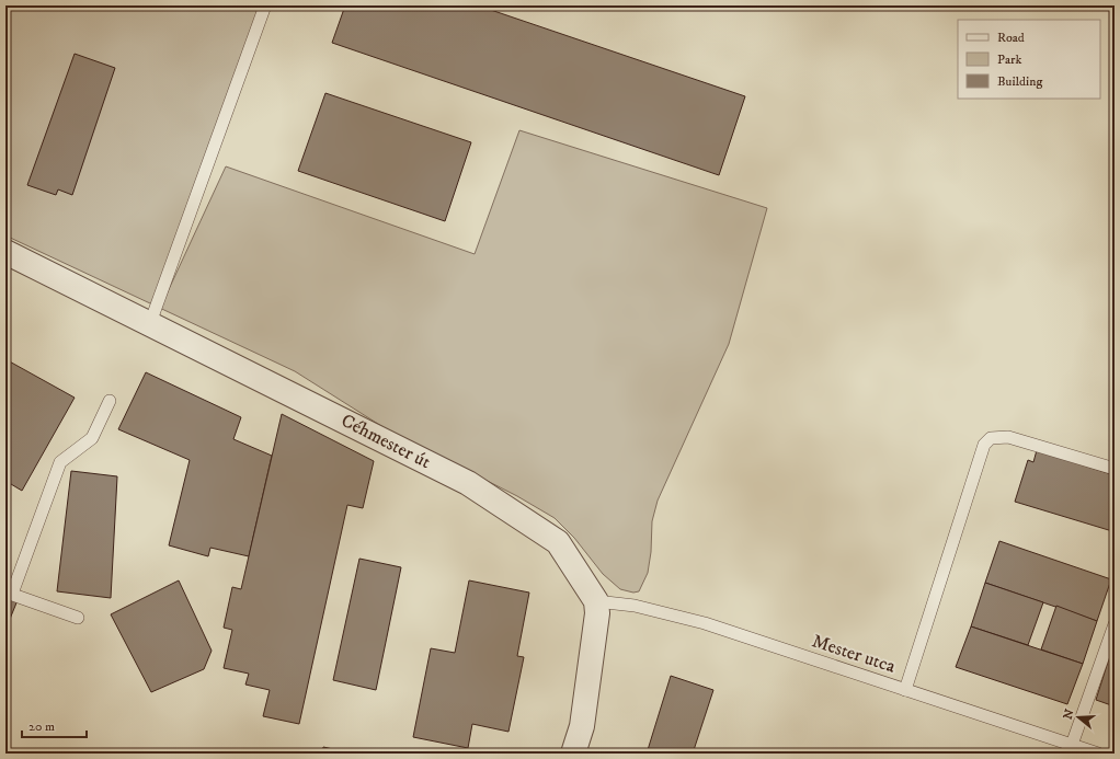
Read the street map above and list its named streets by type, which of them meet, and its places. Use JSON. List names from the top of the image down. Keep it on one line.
{"streets":{"street":["Céhmester út"],"lane":["Mester utca"]},"crossings":[["Céhmester út","Mester utca"]],"legend":["Road","Park","Building"],"scale_bar":"20 m","north":"left"}
